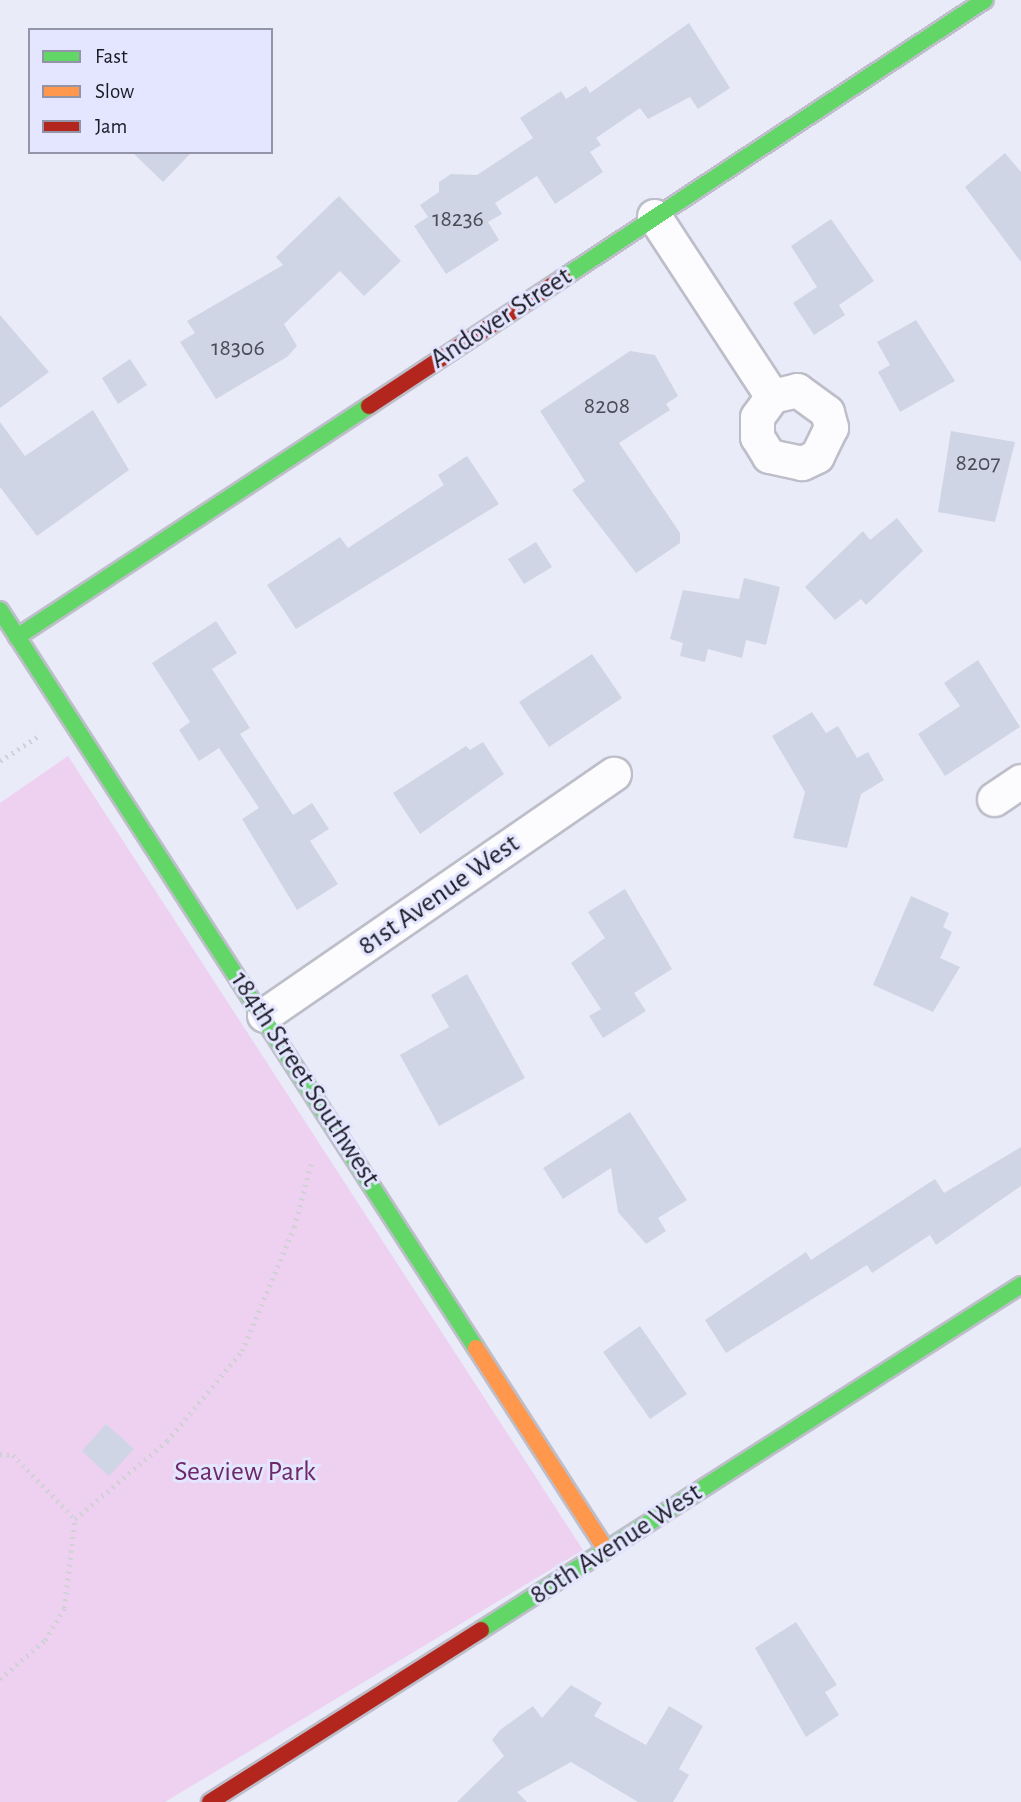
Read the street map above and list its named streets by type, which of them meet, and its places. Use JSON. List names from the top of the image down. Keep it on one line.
{"streets":{"street":["Andover Street","81st Avenue West","184th Street Southwest","80th Avenue West"]},"crossings":[["Andover Street","184th Street Southwest"],["81st Avenue West","184th Street Southwest"],["184th Street Southwest","80th Avenue West"]],"parks":["Seaview Park"],"house_numbers":["18236","18306","8208","8207"],"legend":["Fast","Slow","Jam"]}
